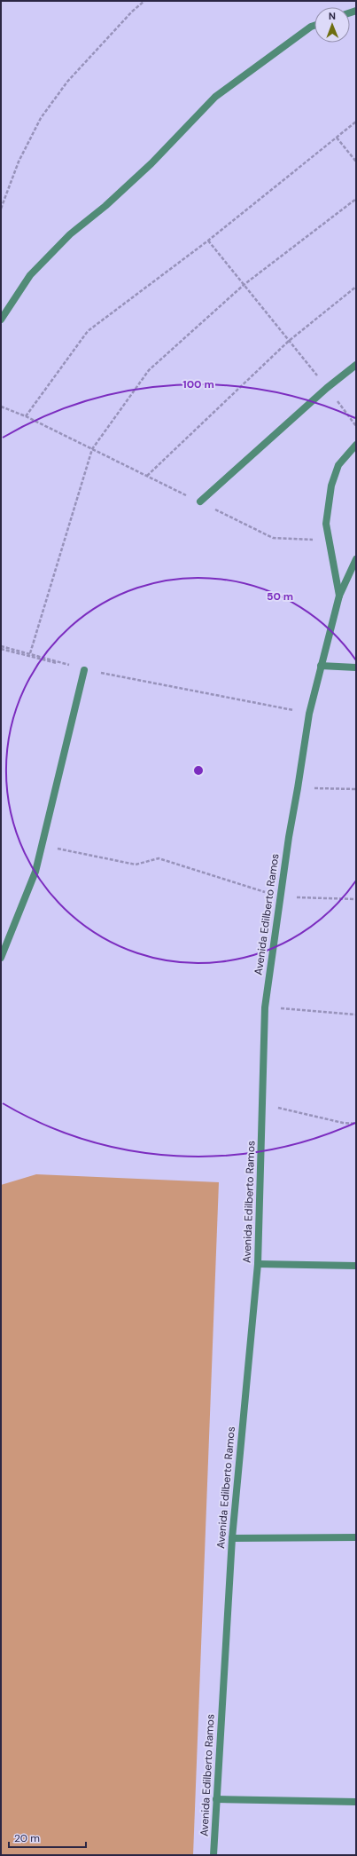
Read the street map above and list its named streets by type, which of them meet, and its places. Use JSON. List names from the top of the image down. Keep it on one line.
{"streets":{"street":["Avenida Edilberto Ramos"]},"scale_bar":"20 m","north":"top","rings":["100 m","50 m"]}
